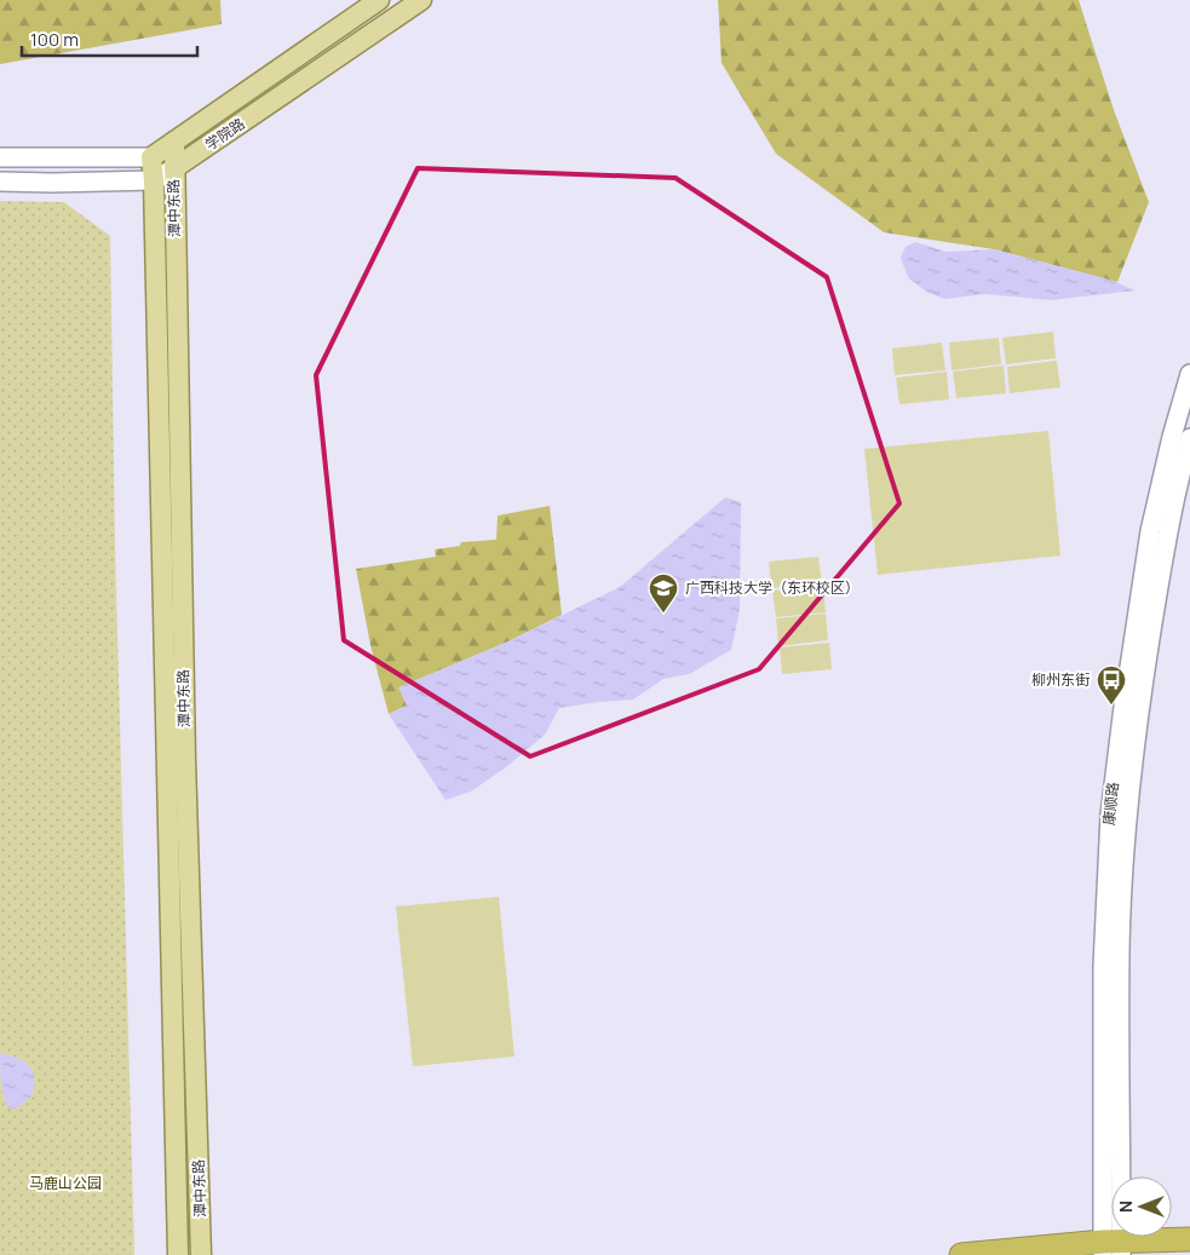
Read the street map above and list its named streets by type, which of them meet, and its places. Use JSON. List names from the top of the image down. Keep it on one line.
{"streets":{"main road":["学院路","潭中东路","康顺路"]},"crossings":[["学院路","潭中东路"]],"parks":["马鹿山公园"],"places":{"school or university":["广西科技大学（东环校区）"],"bus stop":["柳州东街"]},"scale_bar":"100 m","north":"left"}
